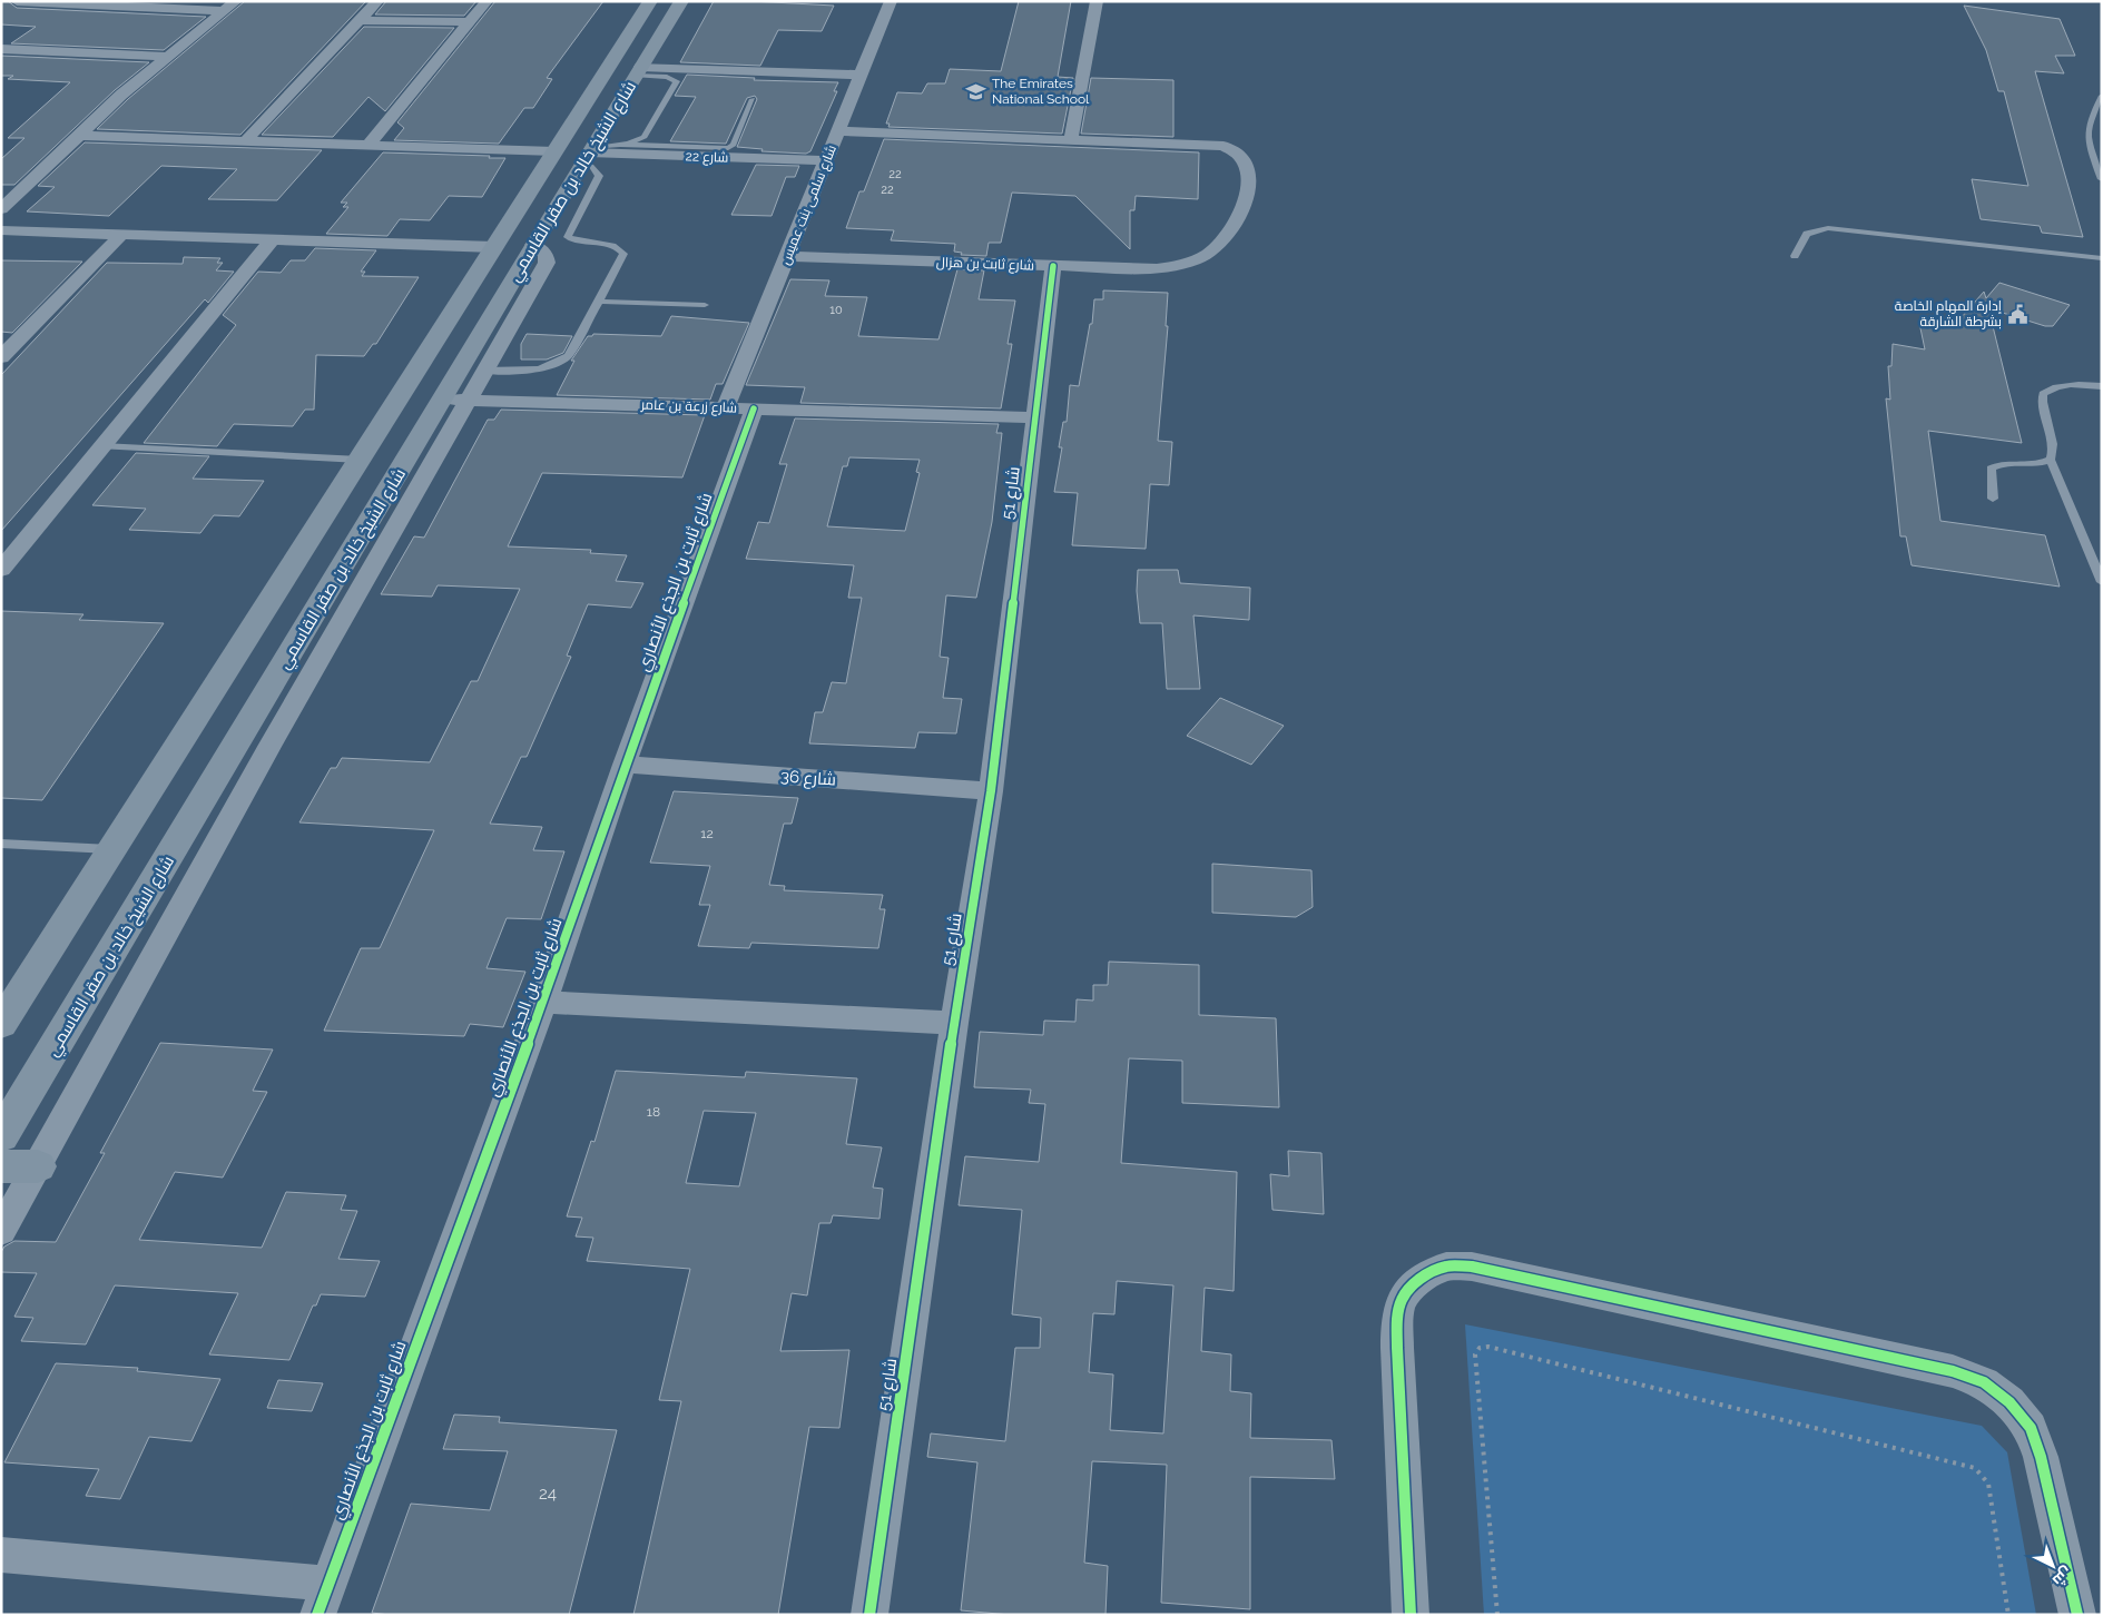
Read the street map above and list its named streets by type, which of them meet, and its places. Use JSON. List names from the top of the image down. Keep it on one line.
{"streets":{"main road":["شارع الشيخ خالد بن صقر القاسمي"],"street":["شارع 22","شارع سلمى بنت عميس","شارع ثابت بن هزال","شارع زرعة بن عامر","شارع 51","شارع ثابت بن الجذع الأنصاري","شارع 36"]},"crossings":[["شارع 22","شارع الشيخ خالد بن صقر القاسمي"],["شارع 22","شارع سلمى بنت عميس"],["شارع الشيخ خالد بن صقر القاسمي","شارع زرعة بن عامر"],["شارع سلمى بنت عميس","شارع ثابت بن هزال"],["شارع سلمى بنت عميس","شارع زرعة بن عامر"],["شارع ثابت بن هزال","شارع 51"],["شارع زرعة بن عامر","شارع 51"],["شارع زرعة بن عامر","شارع ثابت بن الجذع الأنصاري"],["شارع 51","شارع 36"],["شارع ثابت بن الجذع الأنصاري","شارع 36"]],"places":{"school or university":["The Emirates National School"],"public building":["إدارة المهام الخاصة بشرطة الشارقة"]},"house_numbers":["22","22","10","12","18","24"],"north":"bottom right"}
